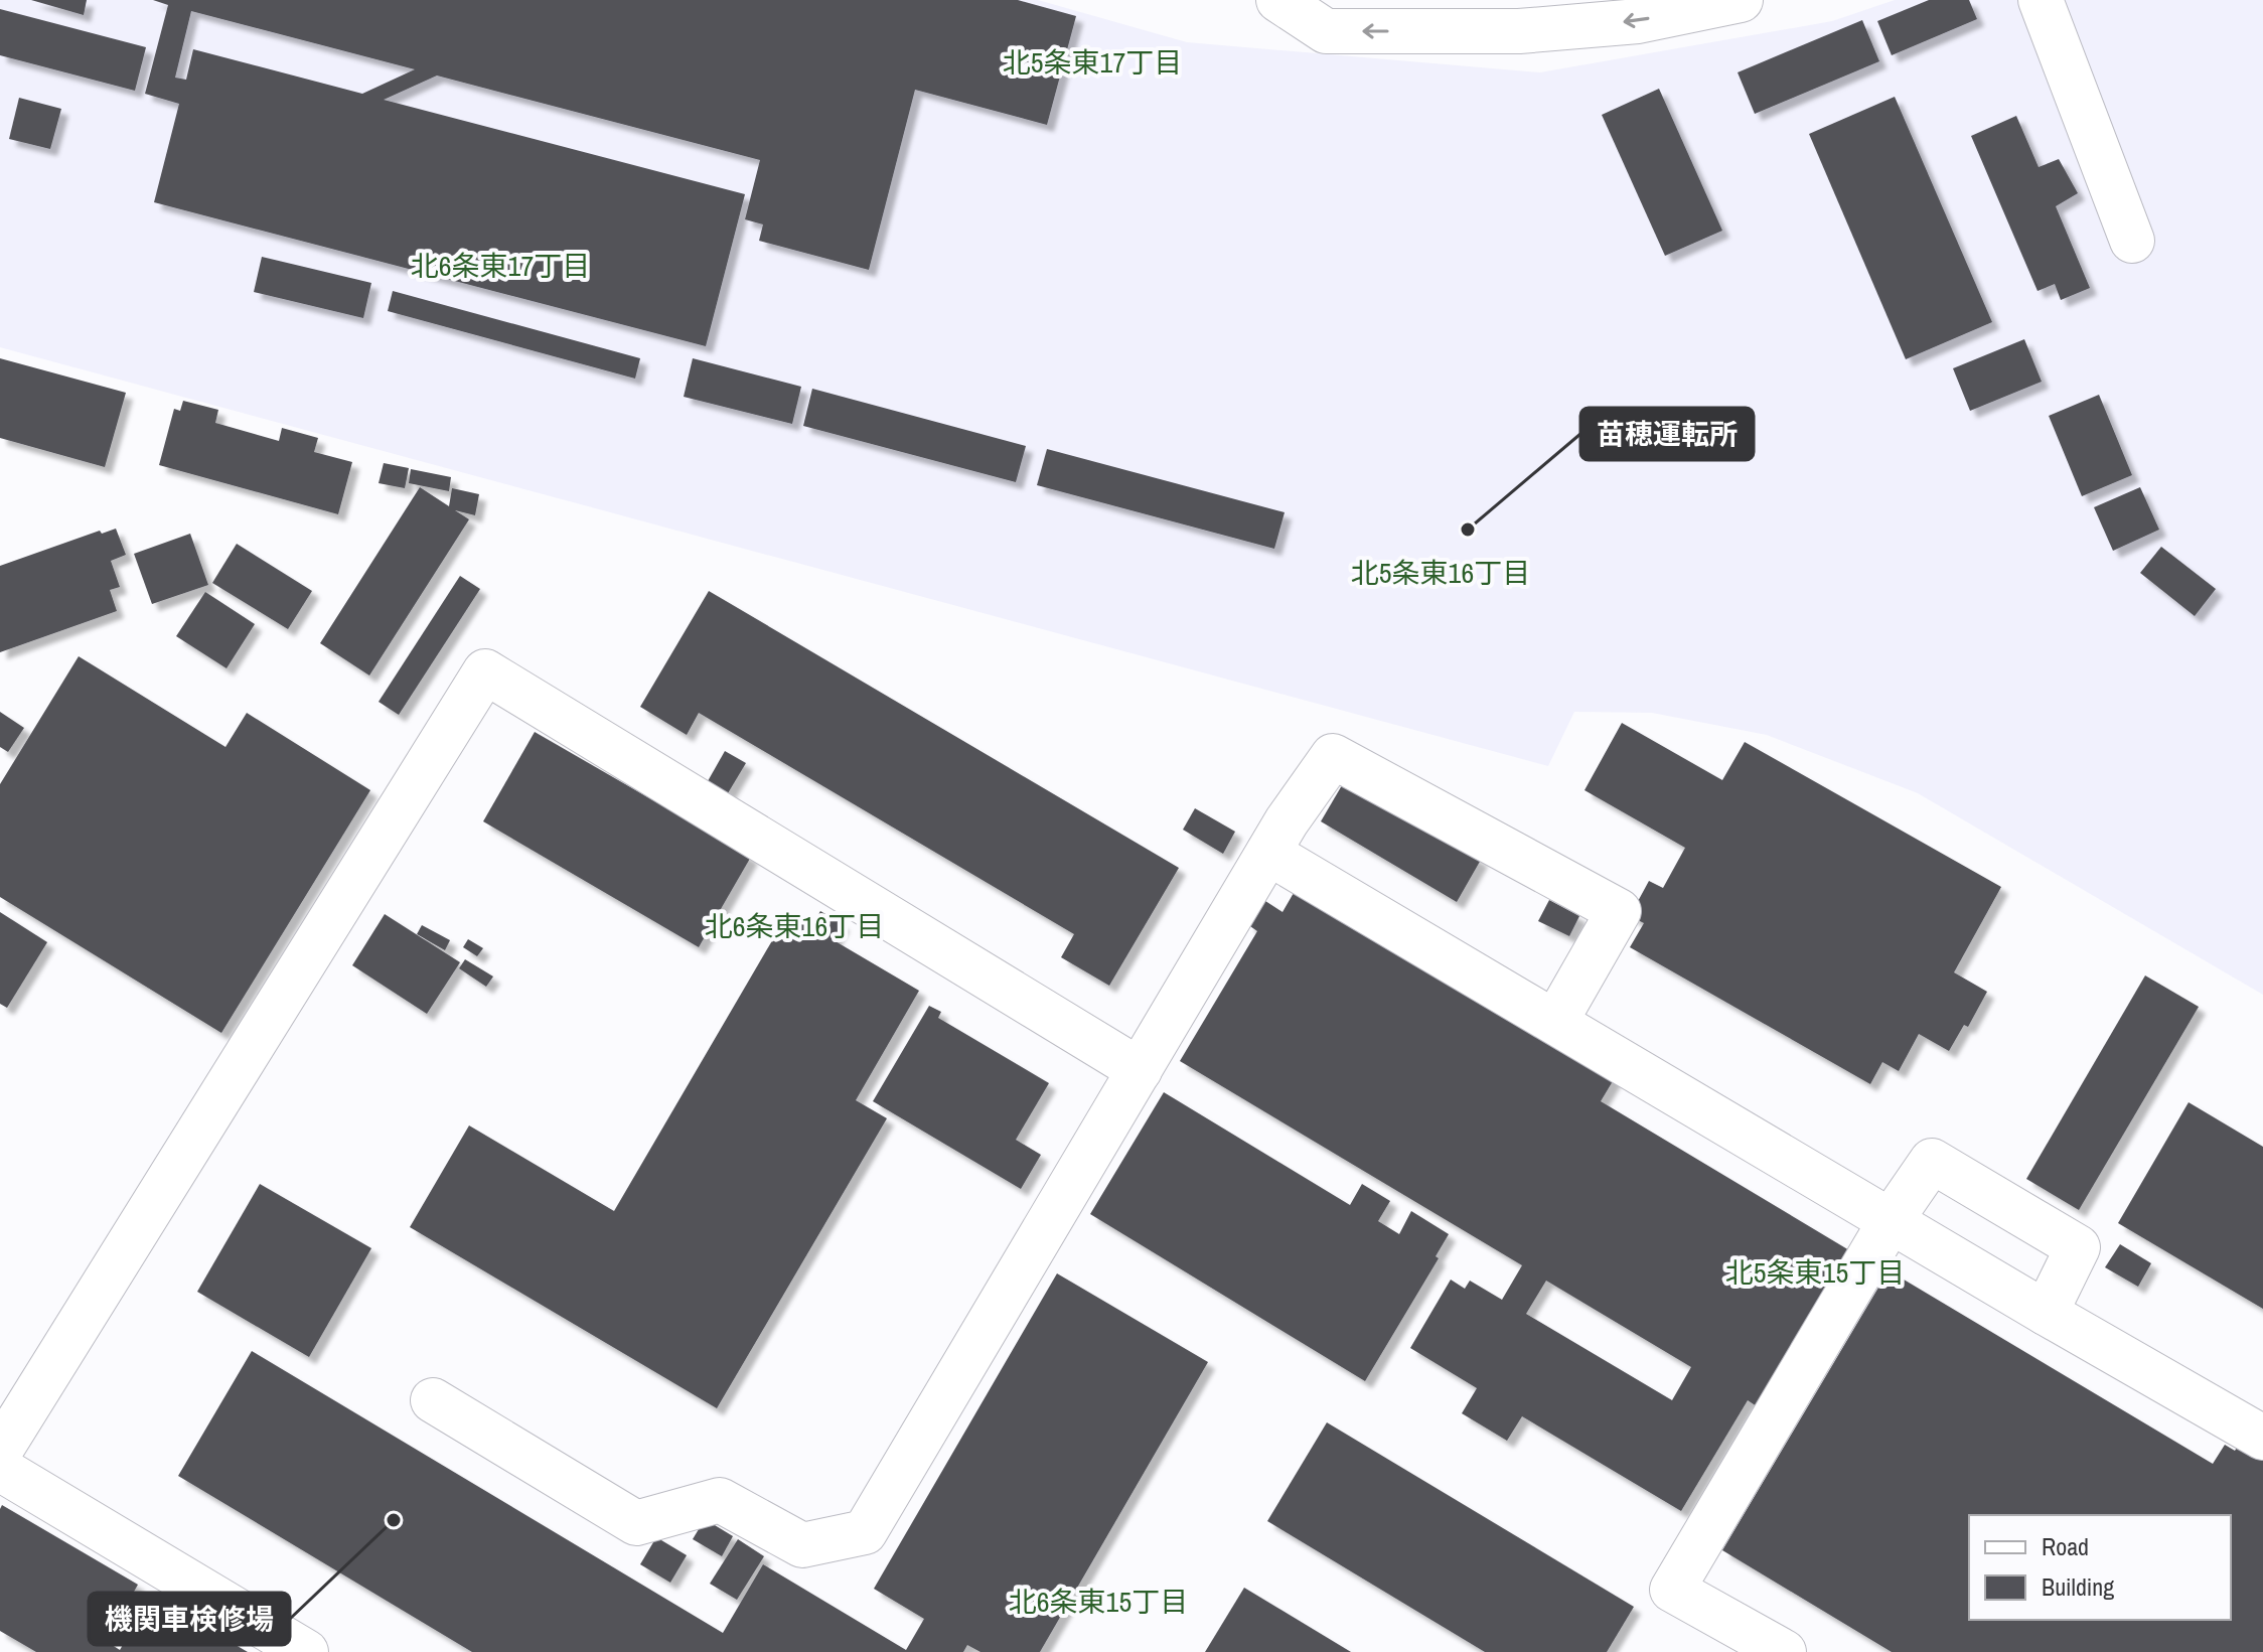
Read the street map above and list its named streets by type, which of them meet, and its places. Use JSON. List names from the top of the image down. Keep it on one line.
{"districts":["北5条東17丁目","北6条東17丁目","北5条東16丁目","北6条東16丁目","北5条東15丁目","北6条東15丁目"],"places":["苗穂運転所","機関車検修場"],"legend":["Road","Building"]}
